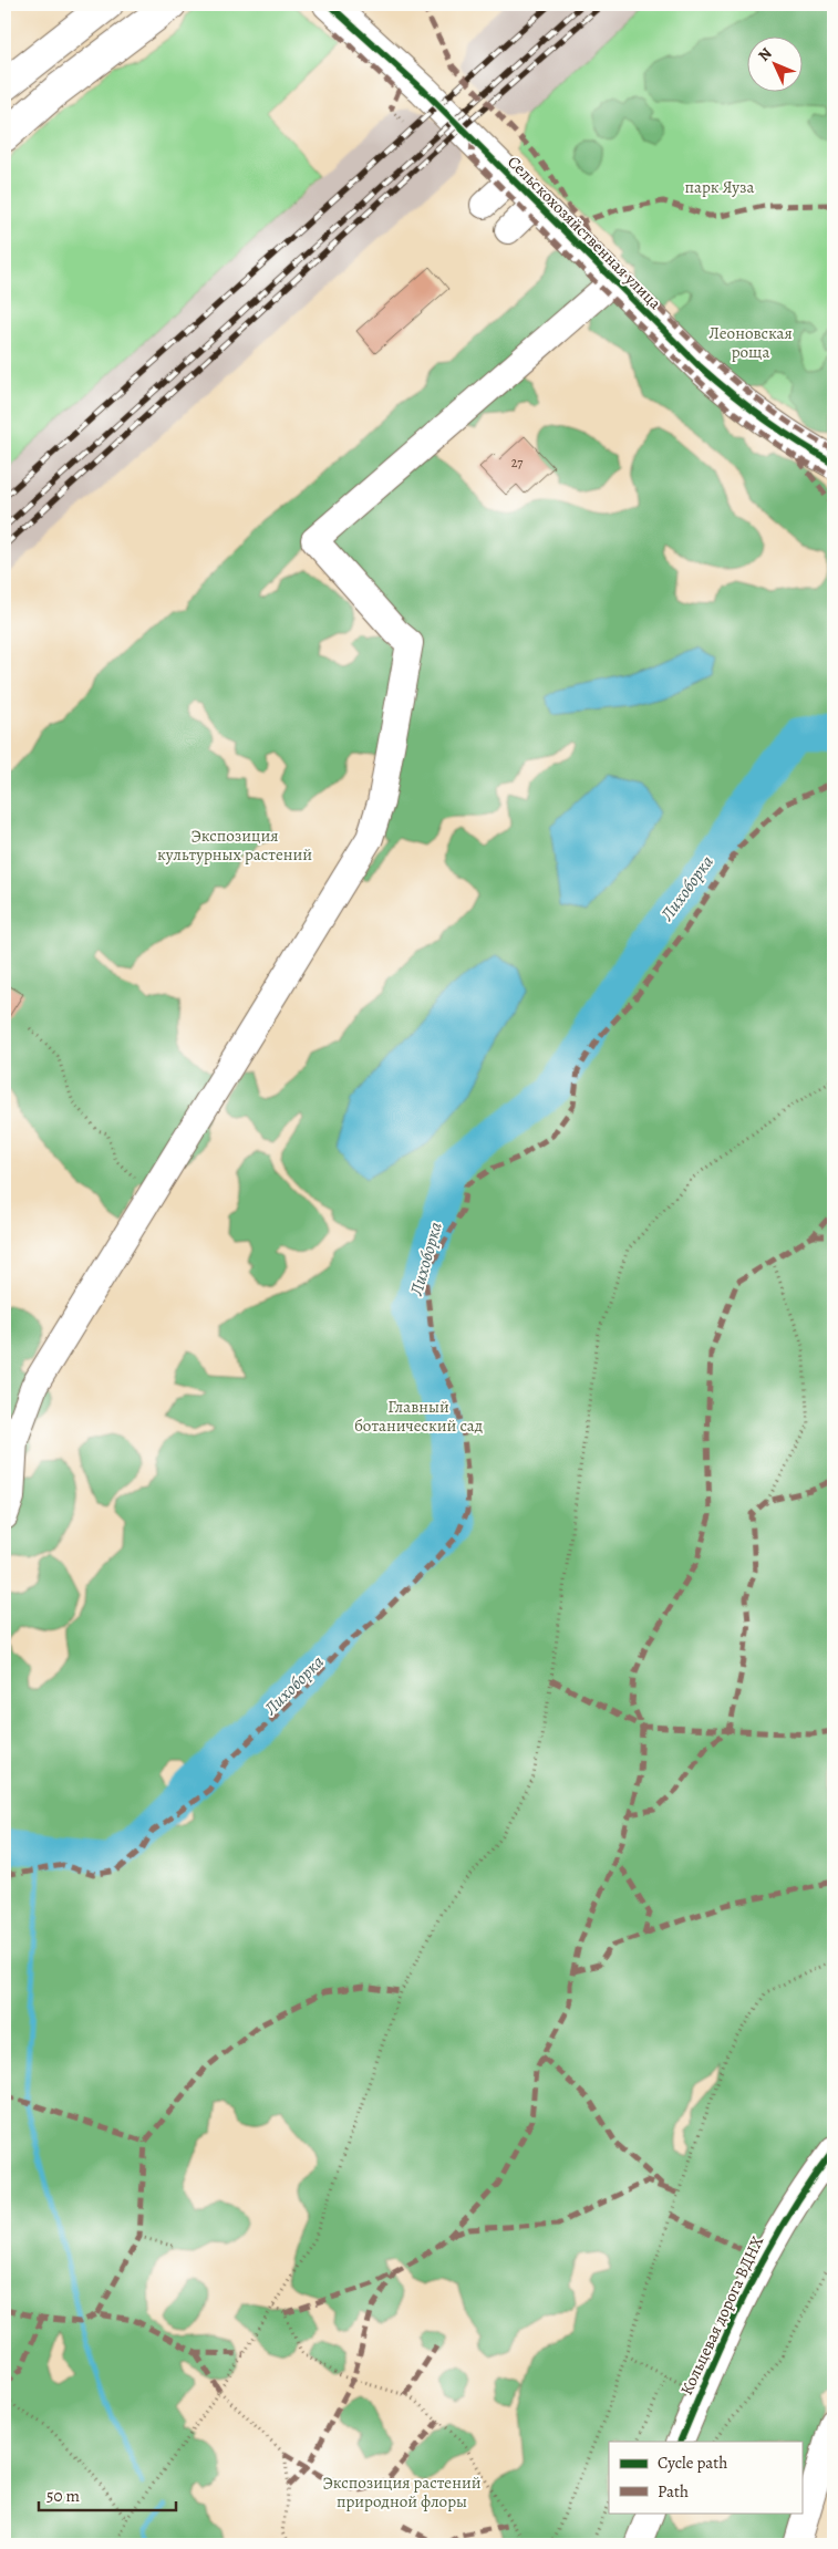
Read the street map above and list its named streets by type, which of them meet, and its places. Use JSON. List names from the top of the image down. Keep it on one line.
{"streets":{"main road":["Сельскохозяйственная улица"],"street":["Кольцевая дорога ВДНХ"]},"water":["Лихоборка"],"parks":["парк Яуза","Леоновская роща","Экспозиция культурных растений","Главный ботанический сад","Экспозиция растений природной флоры"],"house_numbers":["27"],"legend":["Cycle path","Path"],"scale_bar":"50 m","north":"top left"}
